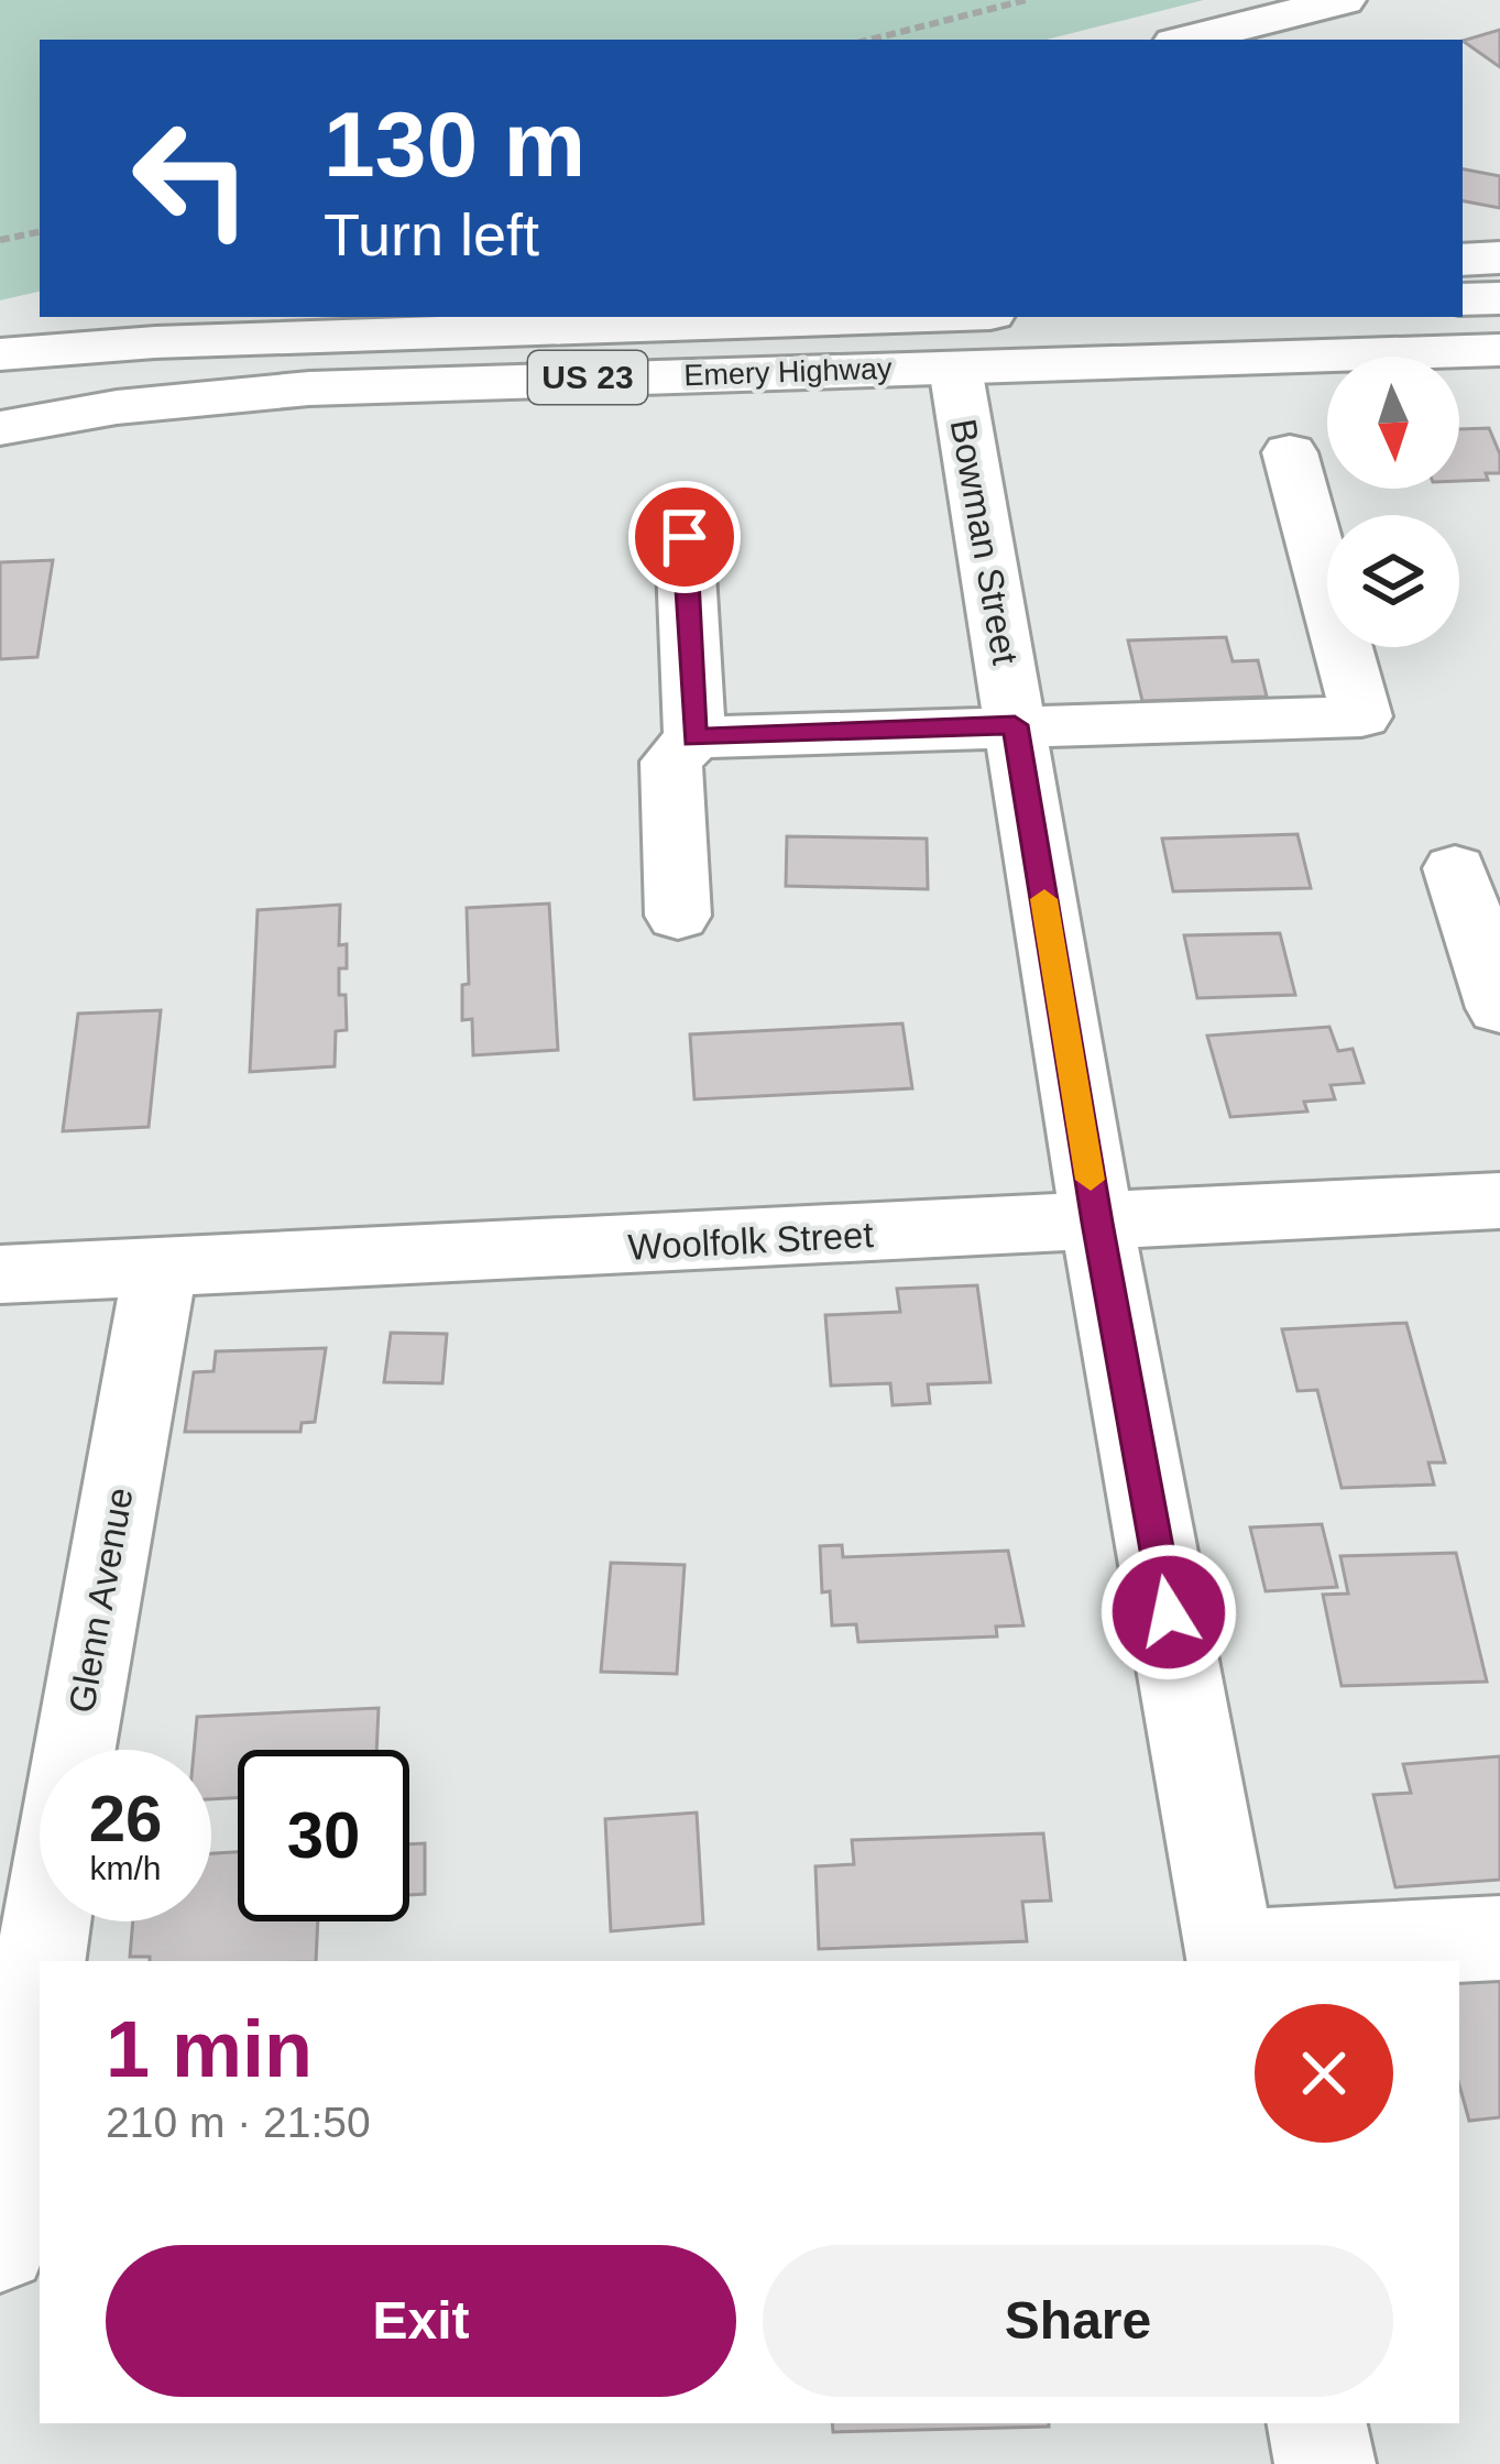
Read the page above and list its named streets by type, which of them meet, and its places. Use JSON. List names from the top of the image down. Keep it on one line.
{"streets":{"main road":["Emery Highway","US 23","Bowman Street","Woolfolk Street","Glenn Avenue"]},"crossings":[["Emery Highway","Bowman Street"],["Bowman Street","Woolfolk Street"],["Woolfolk Street","Glenn Avenue"]],"north":"bottom","page":{"turn":["130 m","Turn left"],"speed":"26 km/h","limit":"30","heading":["1 min","210 m · 21:50"],"buttons":["Exit","Share"]}}
